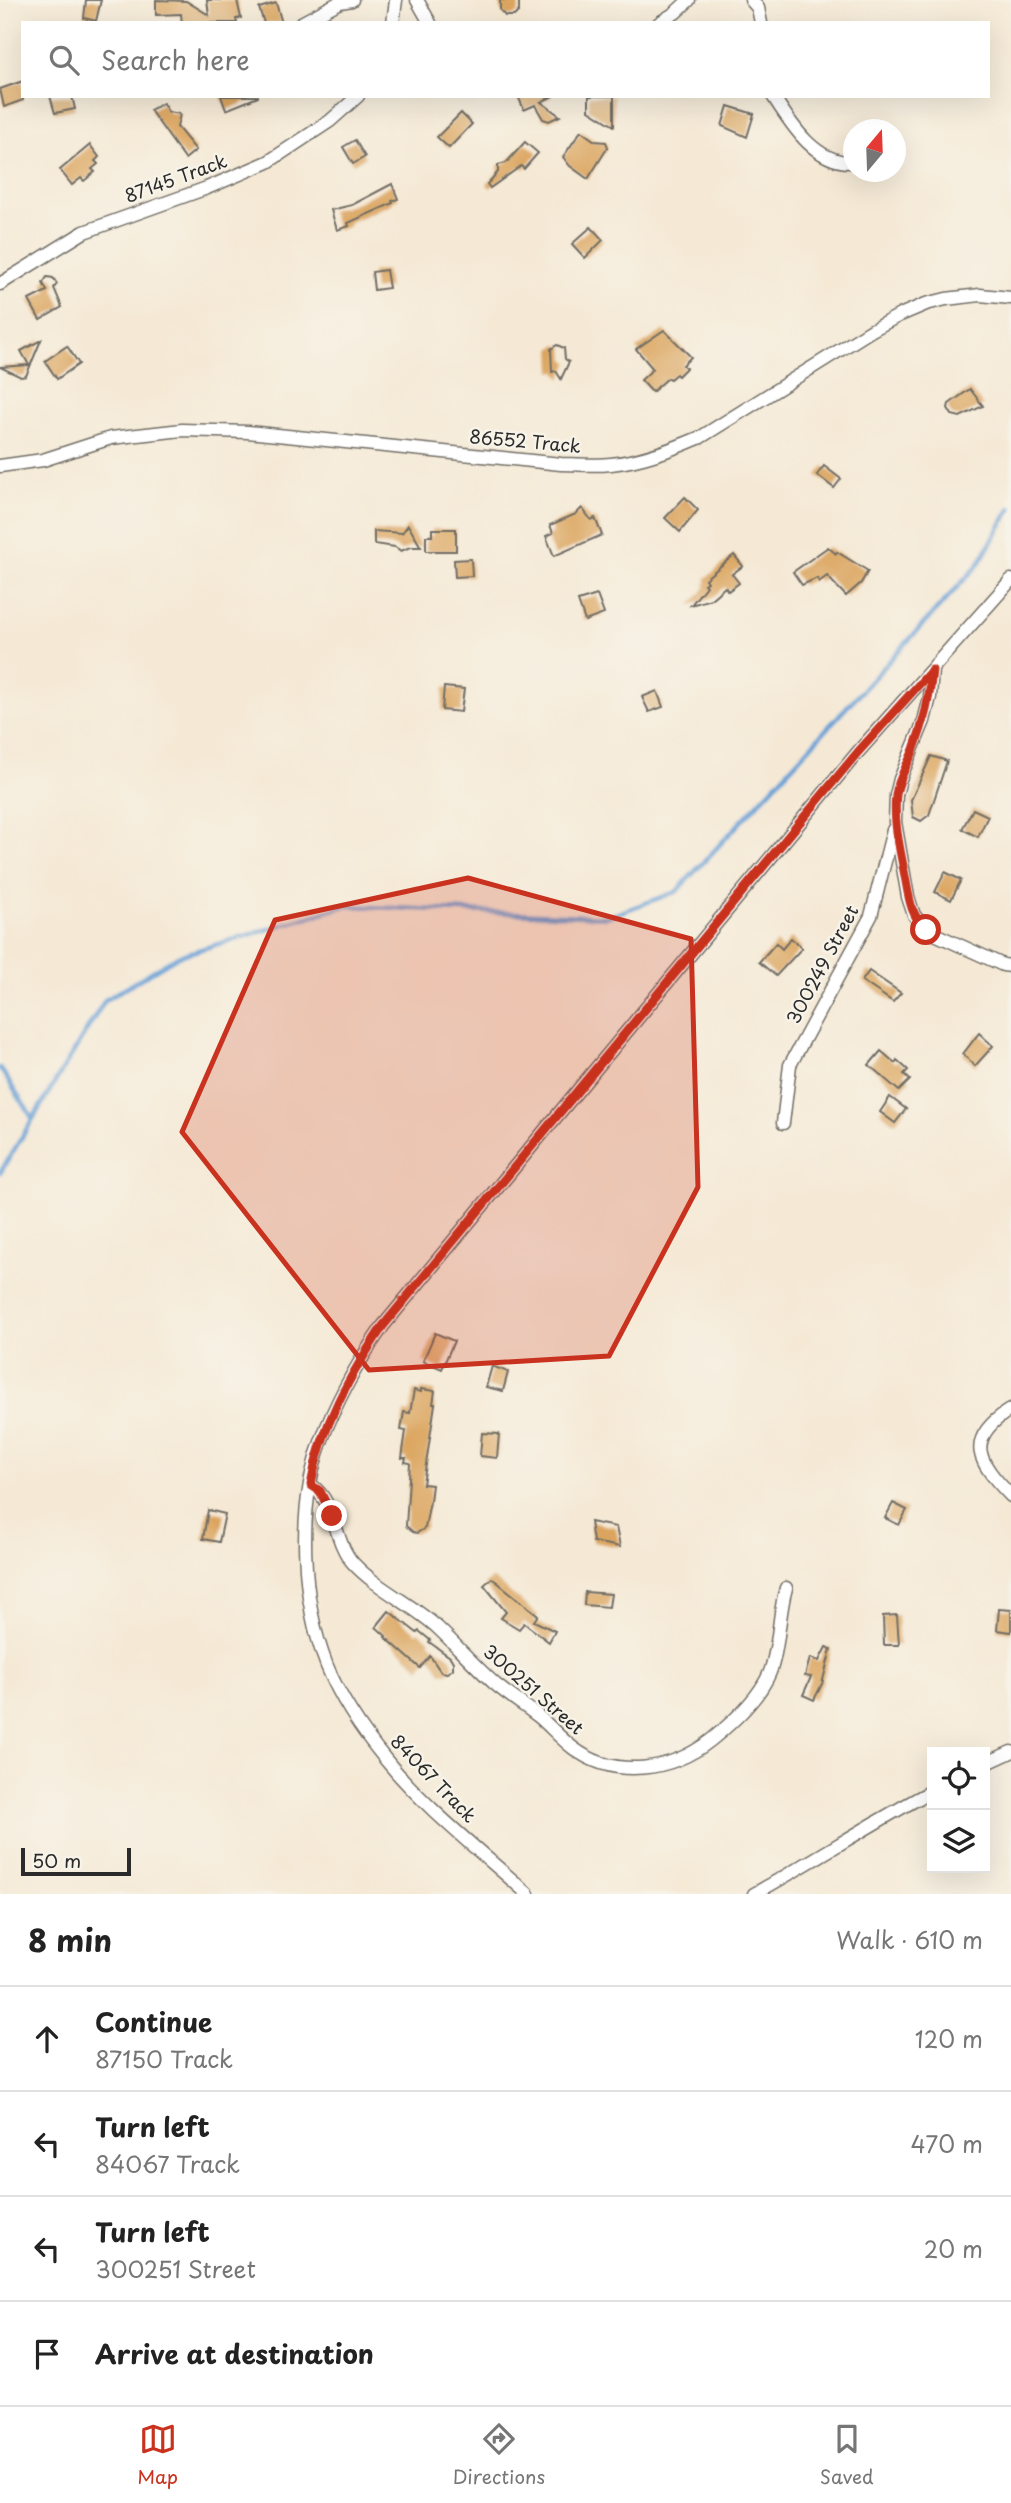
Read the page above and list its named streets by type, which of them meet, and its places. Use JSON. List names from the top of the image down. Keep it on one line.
{"streets":{"street":["87145 Track","86552 Track","300249 Street","300251 Street","84067 Track"]},"crossings":[["300251 Street","84067 Track"]],"scale_bar":"50 m","north":"top","page":{"search":"Search here","scale":"50 m","heading":["8 min","Walk · 610 m"],"list":[["Continue","87150 Track","120 m"],["Turn left","84067 Track","470 m"],["Turn left","300251 Street","20 m"],"Arrive at destination"],"nav":["Map","Directions","Saved"]}}
